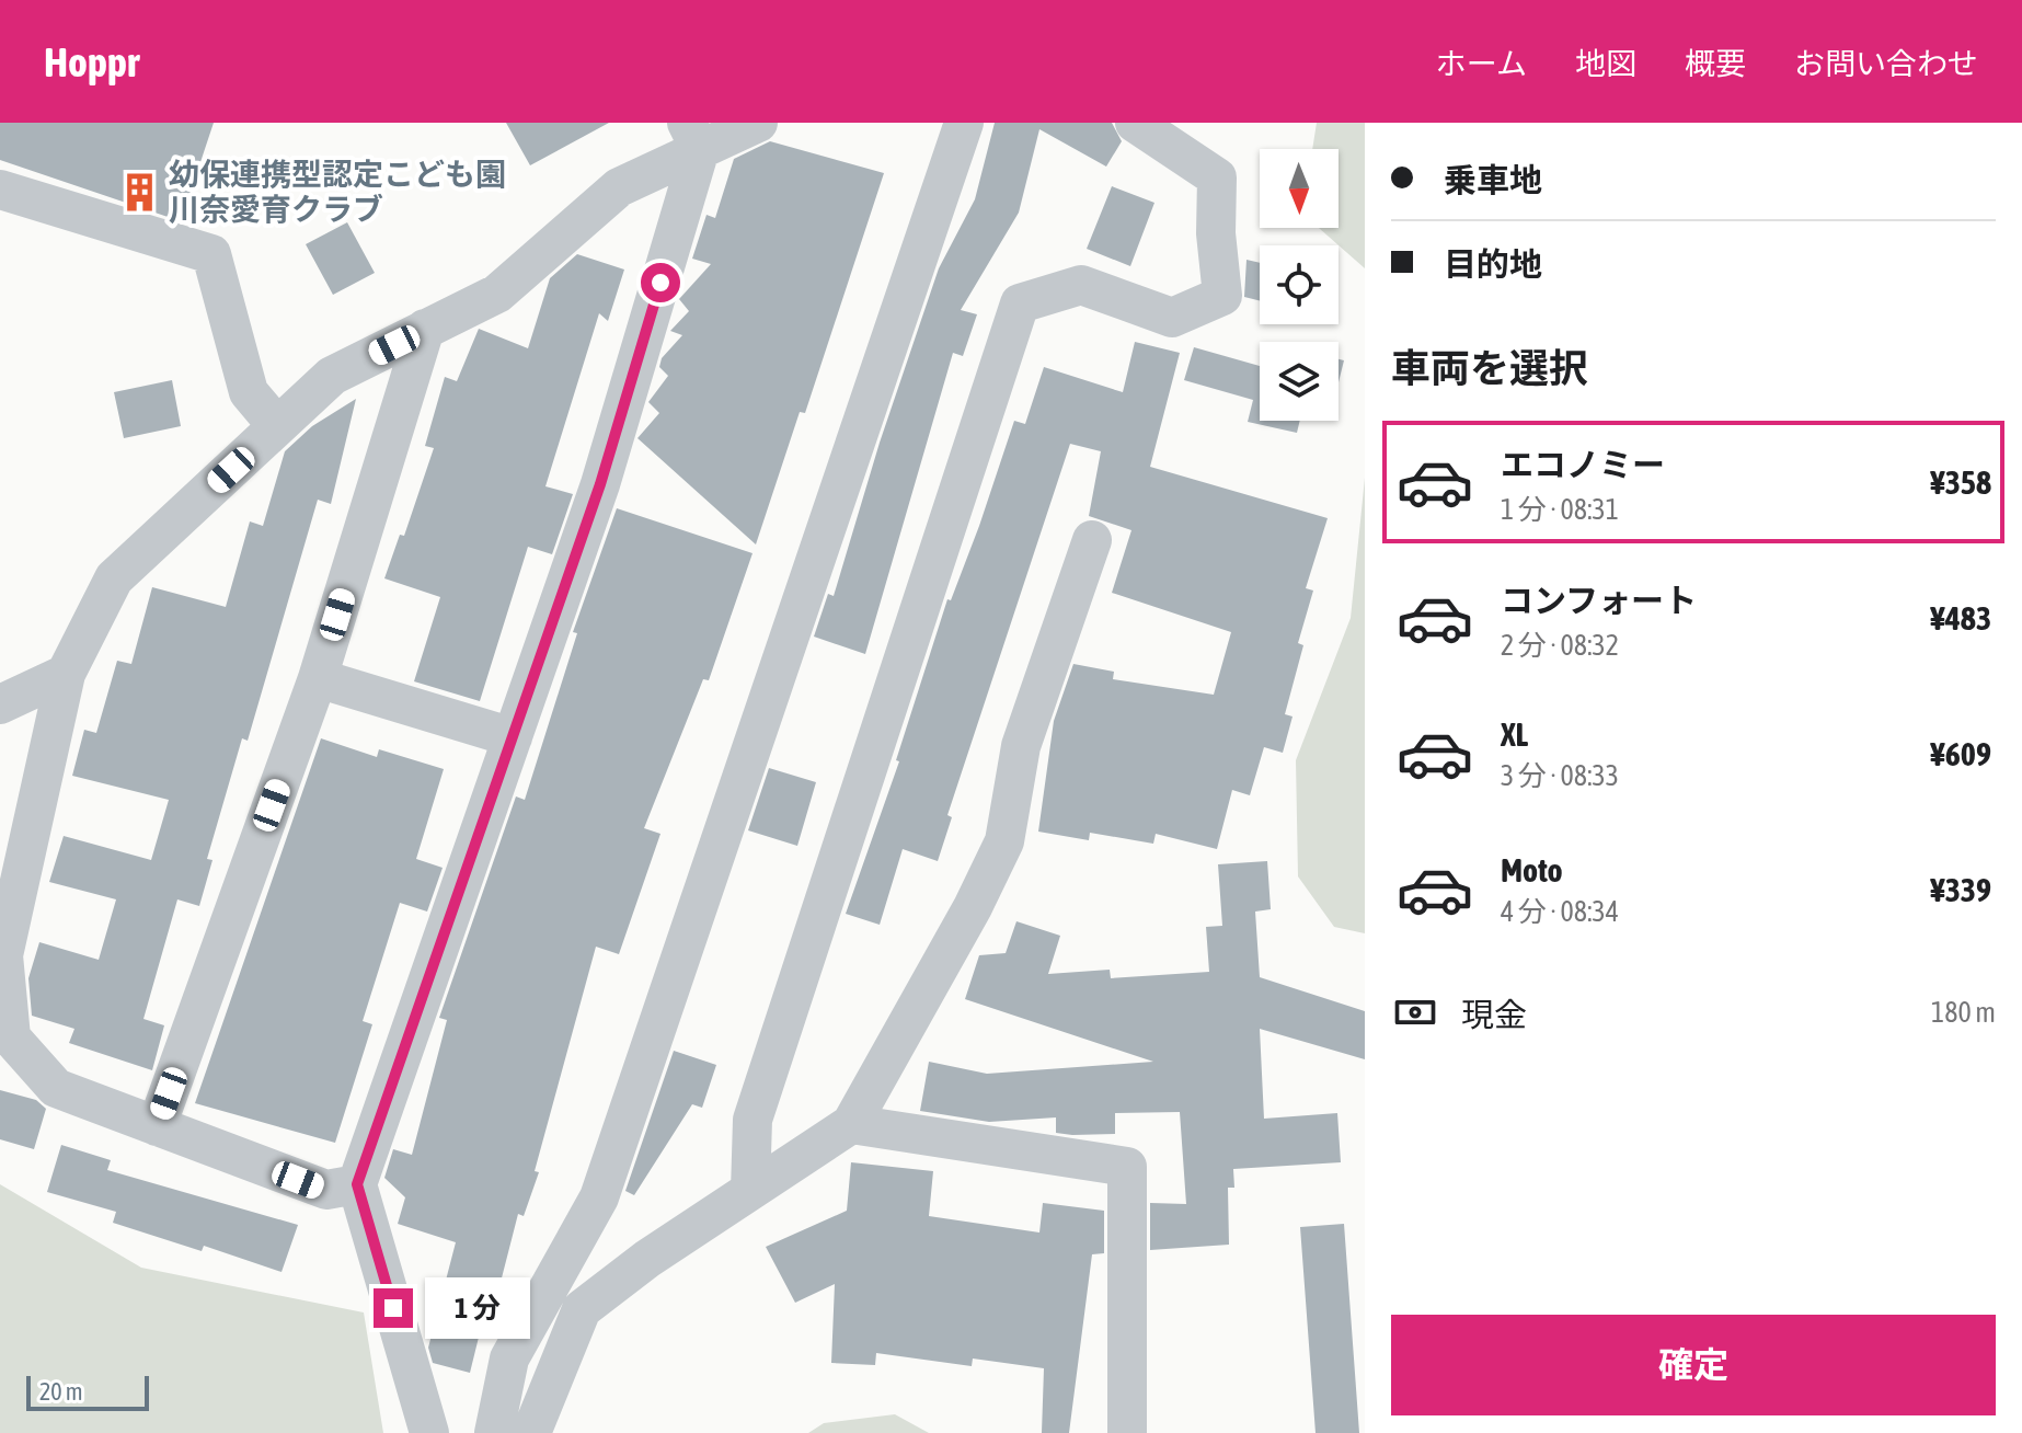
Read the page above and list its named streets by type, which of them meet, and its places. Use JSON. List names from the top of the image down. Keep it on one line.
{"places":{"building":["幼保連携型認定こども園 川奈愛育クラブ"]},"scale_bar":"20 m","north":"bottom","page":{"header":"Hoppr","nav":["ホーム","地図","概要","お問い合わせ"],"banner":["乗車地","目的地"],"heading":"車両を選択","list":[{"name":"エコノミー","note":"1 分 · 08:31","value":"¥358"},{"name":"コンフォート","note":"2 分 · 08:32","value":"¥483"},{"name":"XL","note":"3 分 · 08:33","value":"¥609"},{"name":"Moto","note":"4 分 · 08:34","value":"¥339"}],"pay":["現金","180 m"],"bubble":"1 分","buttons":"確定","scale":"20 m"}}
